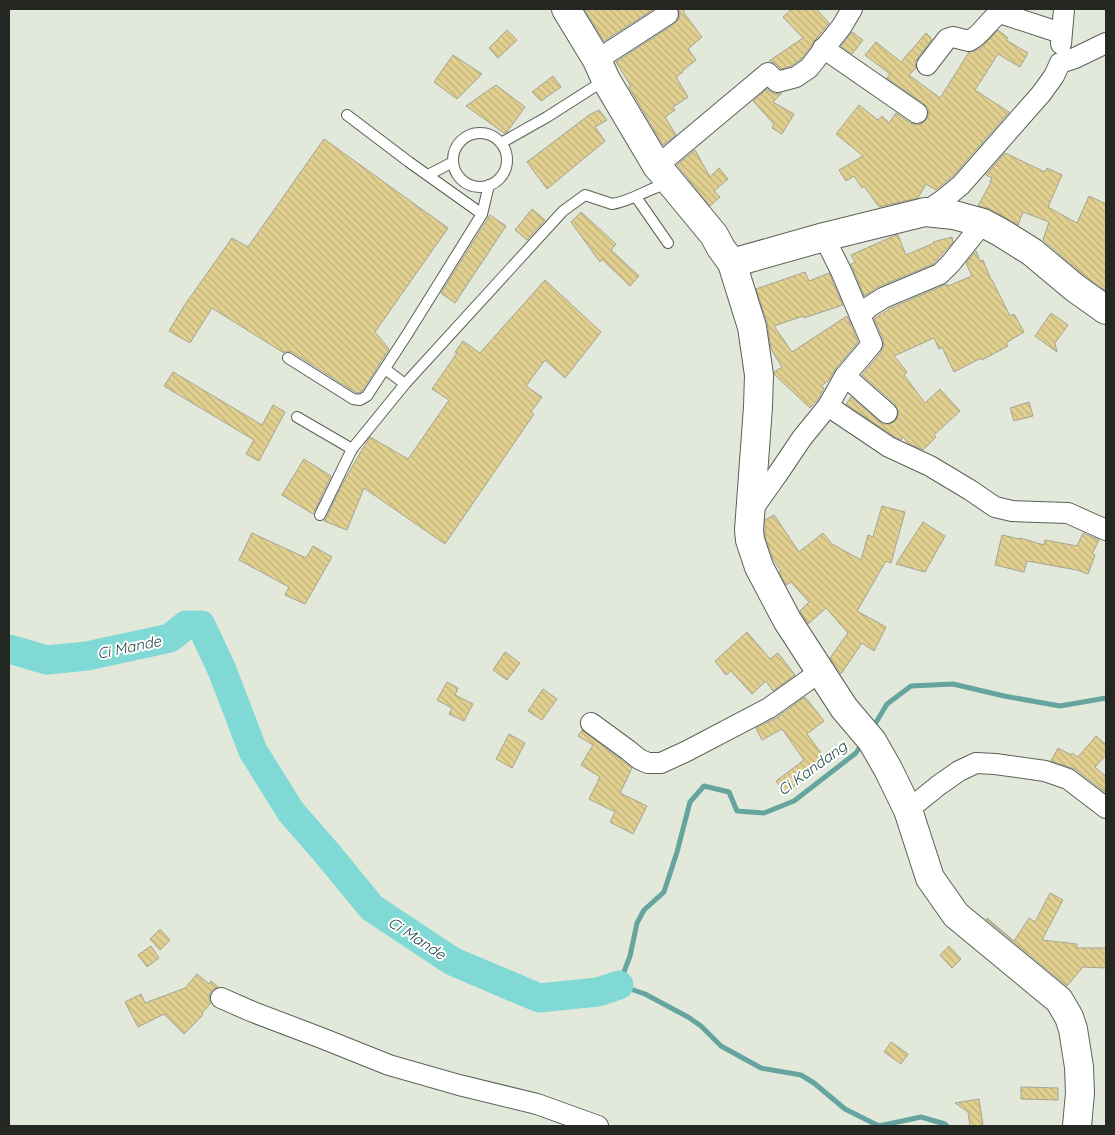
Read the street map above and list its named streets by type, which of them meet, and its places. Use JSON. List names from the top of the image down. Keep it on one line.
{"water":["Ci Mande","Ci Kandang"]}
